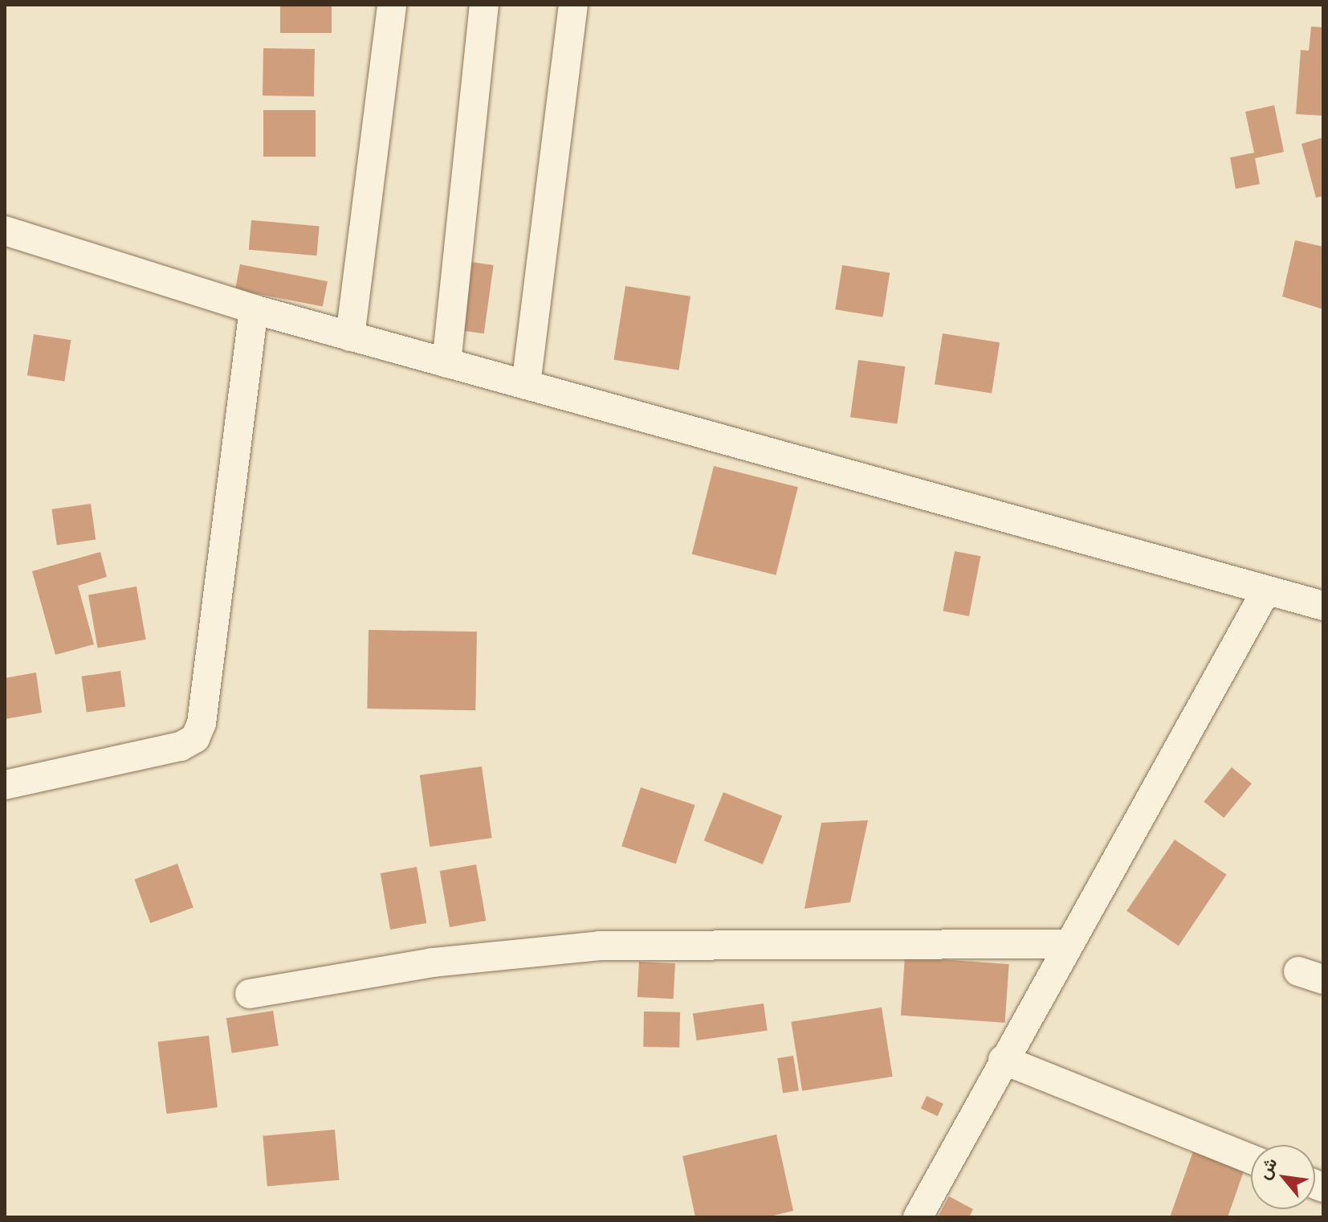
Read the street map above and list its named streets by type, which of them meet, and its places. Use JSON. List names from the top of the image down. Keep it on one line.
{"north":"top left"}
